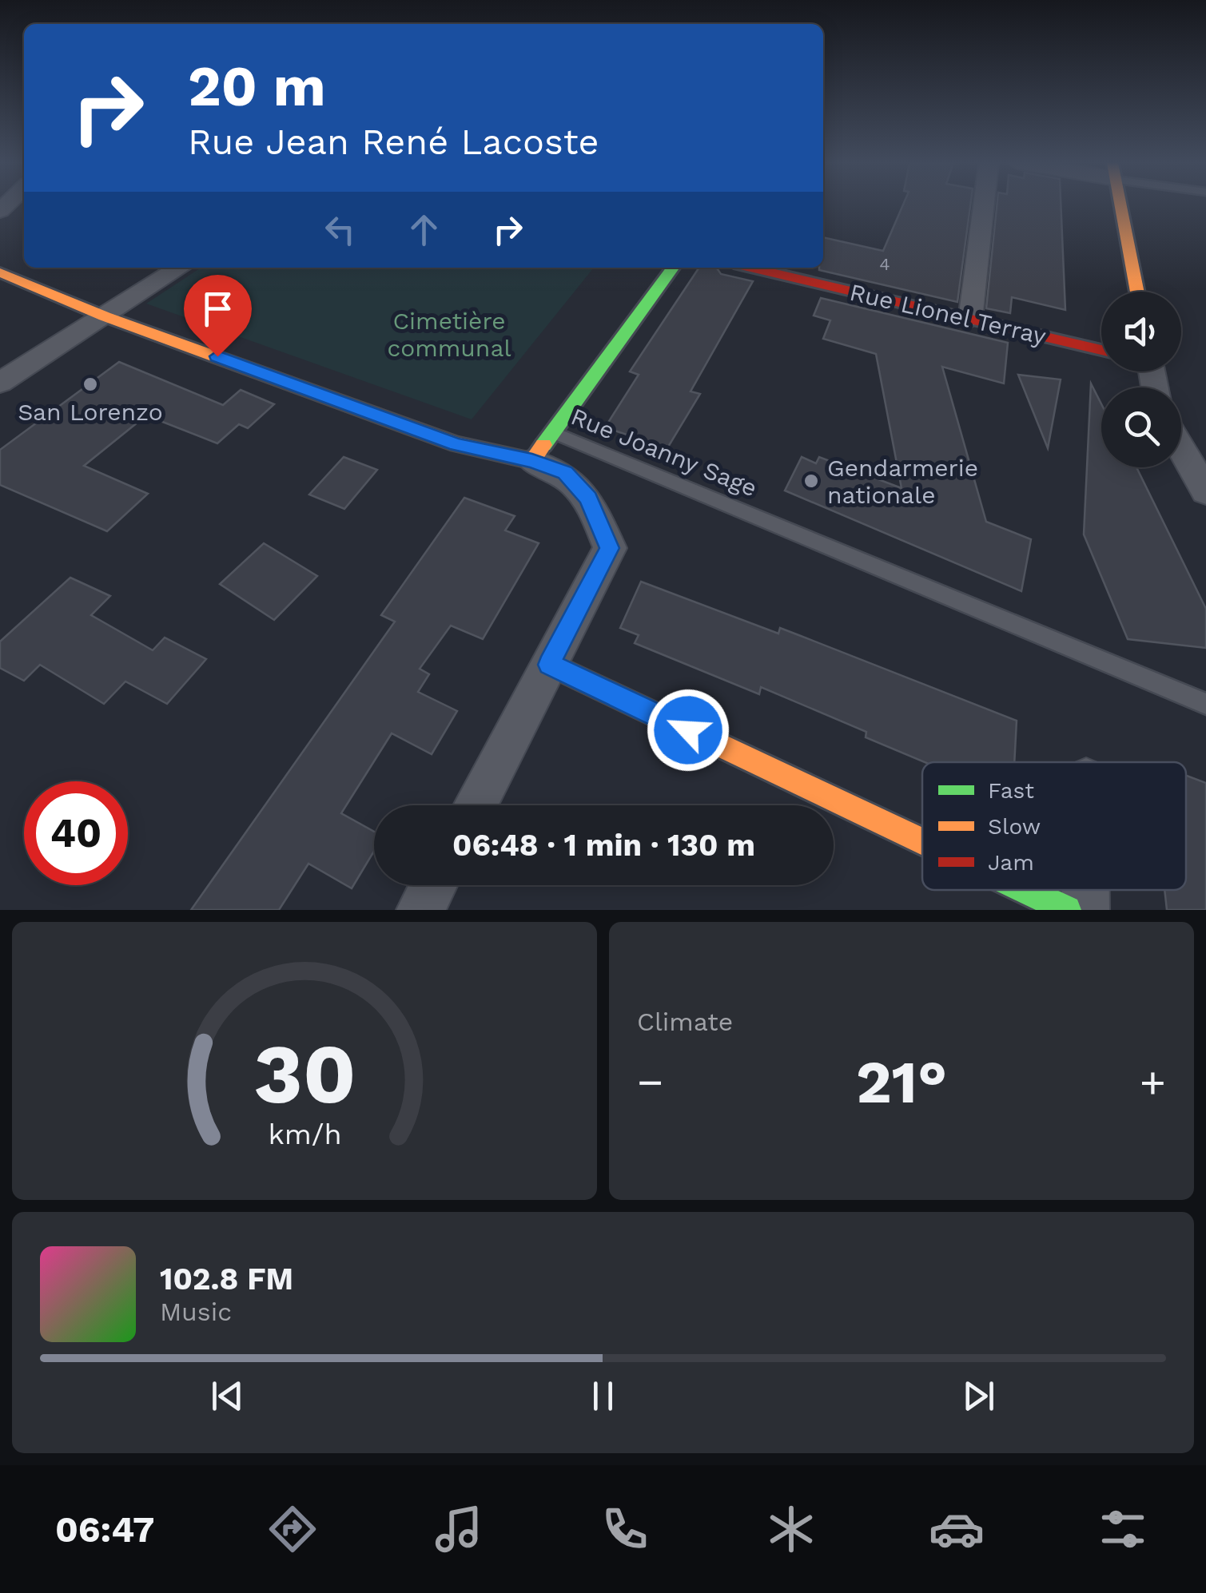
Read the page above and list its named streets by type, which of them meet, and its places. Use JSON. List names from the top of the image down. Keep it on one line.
{"streets":{"street":["Rue Lionel Terray","Rue Joanny Sage"]},"parks":["Cimetière communal"],"places":["San Lorenzo","Gendarmerie nationale"],"house_numbers":["4"],"legend":["Fast","Slow","Jam"],"page":{"turn":["20 m","Rue Jean René Lacoste"],"limit":"40","trip":"06:48 · 1 min · 130 m","tile":"Climate","heat":["−","21°","+"],"song":["102.8 FM","Music"],"tabs":"06:47","gauge":["30","km/h"]}}
